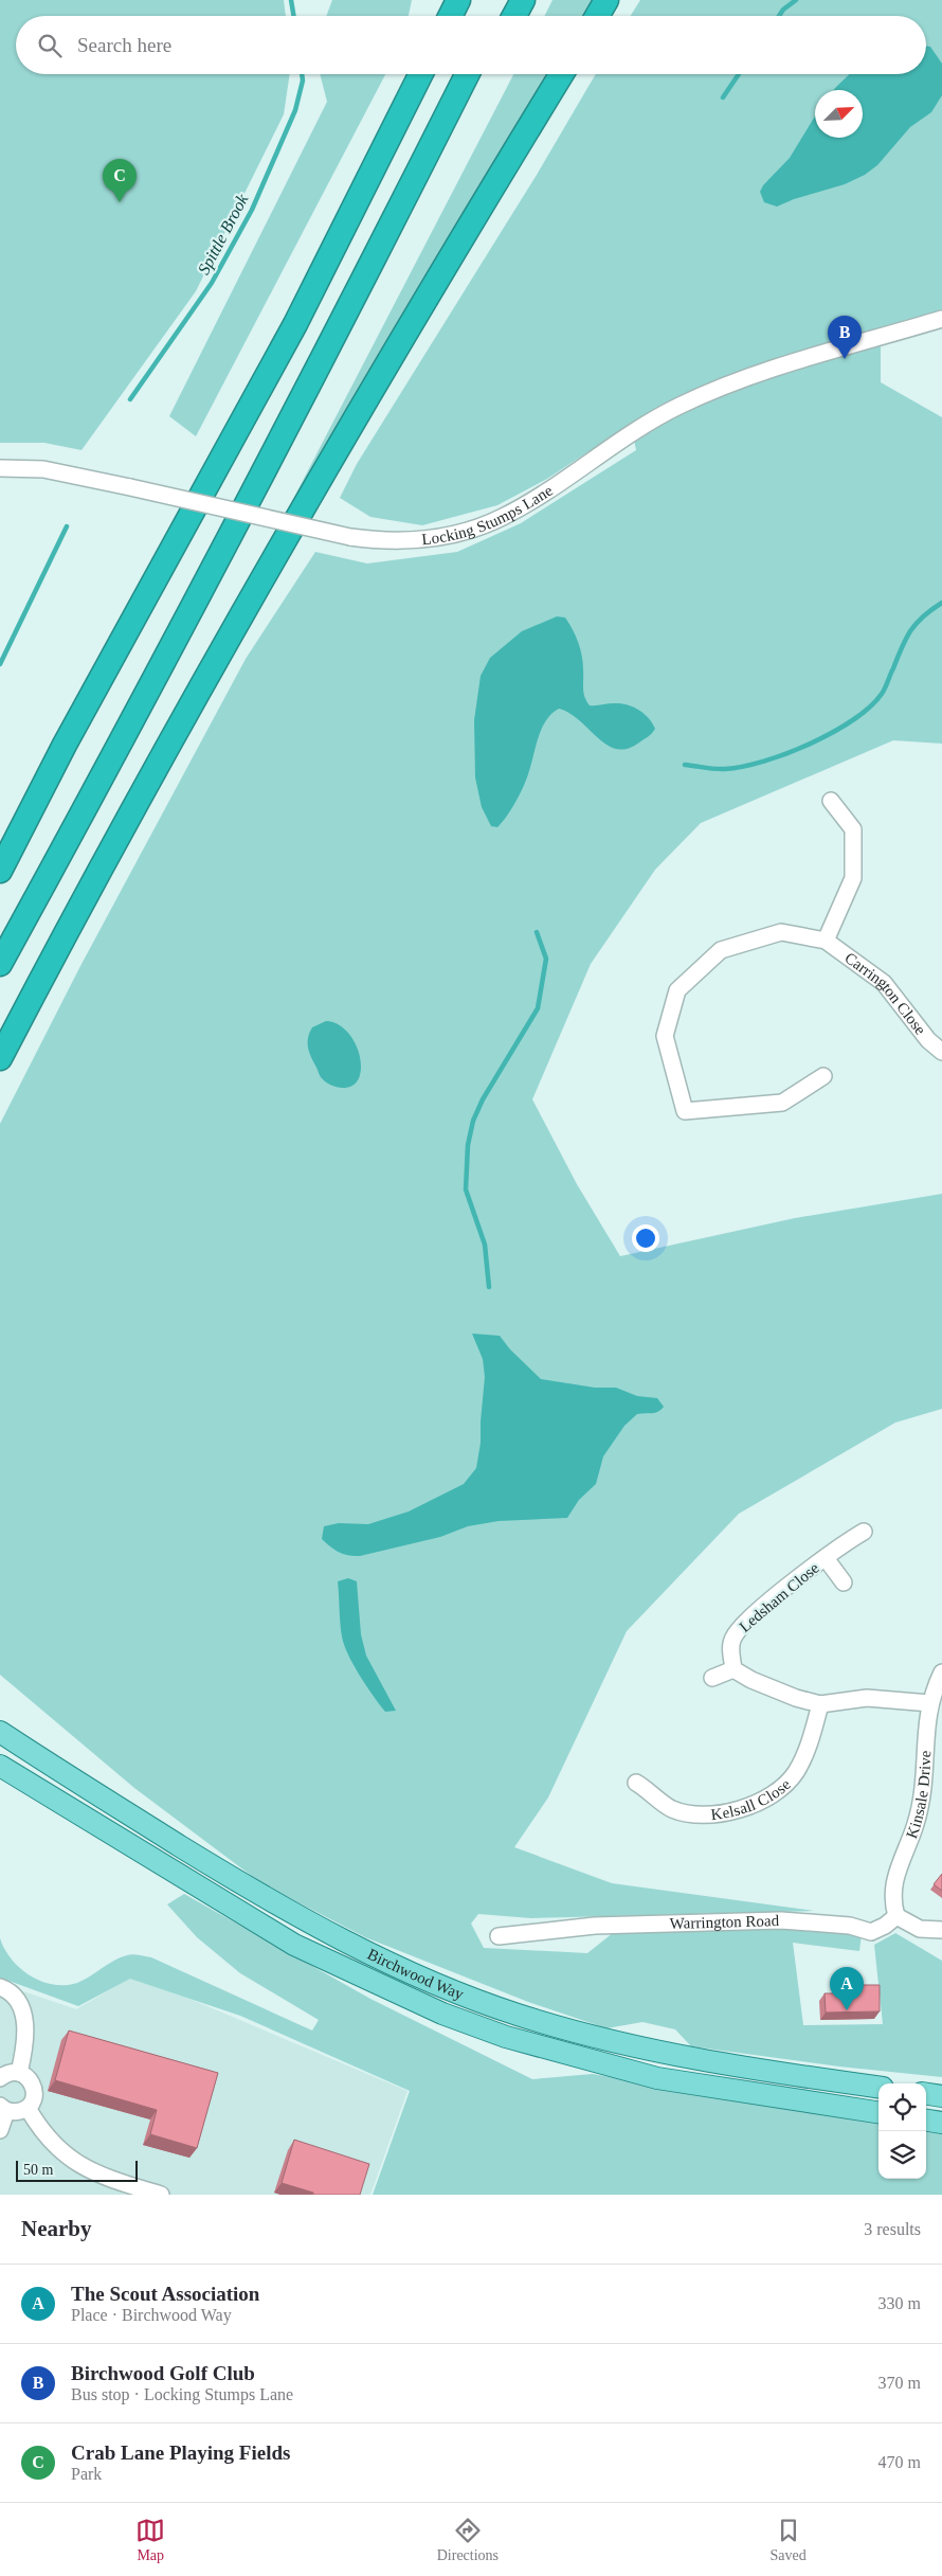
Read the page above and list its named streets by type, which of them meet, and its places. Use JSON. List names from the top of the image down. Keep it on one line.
{"streets":{"main road":["Birchwood Way"],"street":["Locking Stumps Lane","Carrington Close","Ledsham Close","Kinsale Drive","Kelsall Close","Warrington Road"]},"crossings":[["Kinsale Drive","Warrington Road"]],"water":["Spittle Brook"],"scale_bar":"50 m","north":"top right","page":{"search":"Search here","pins":["C","B","A"],"scale":"50 m","heading":["Nearby","3 results"],"list":[{"mark":"A","name":"The Scout Association","note":"Place · Birchwood Way","value":"330 m"},{"mark":"B","name":"Birchwood Golf Club","note":"Bus stop · Locking Stumps Lane","value":"370 m"},{"mark":"C","name":"Crab Lane Playing Fields","note":"Park","value":"470 m"}],"nav":["Map","Directions","Saved"]}}
